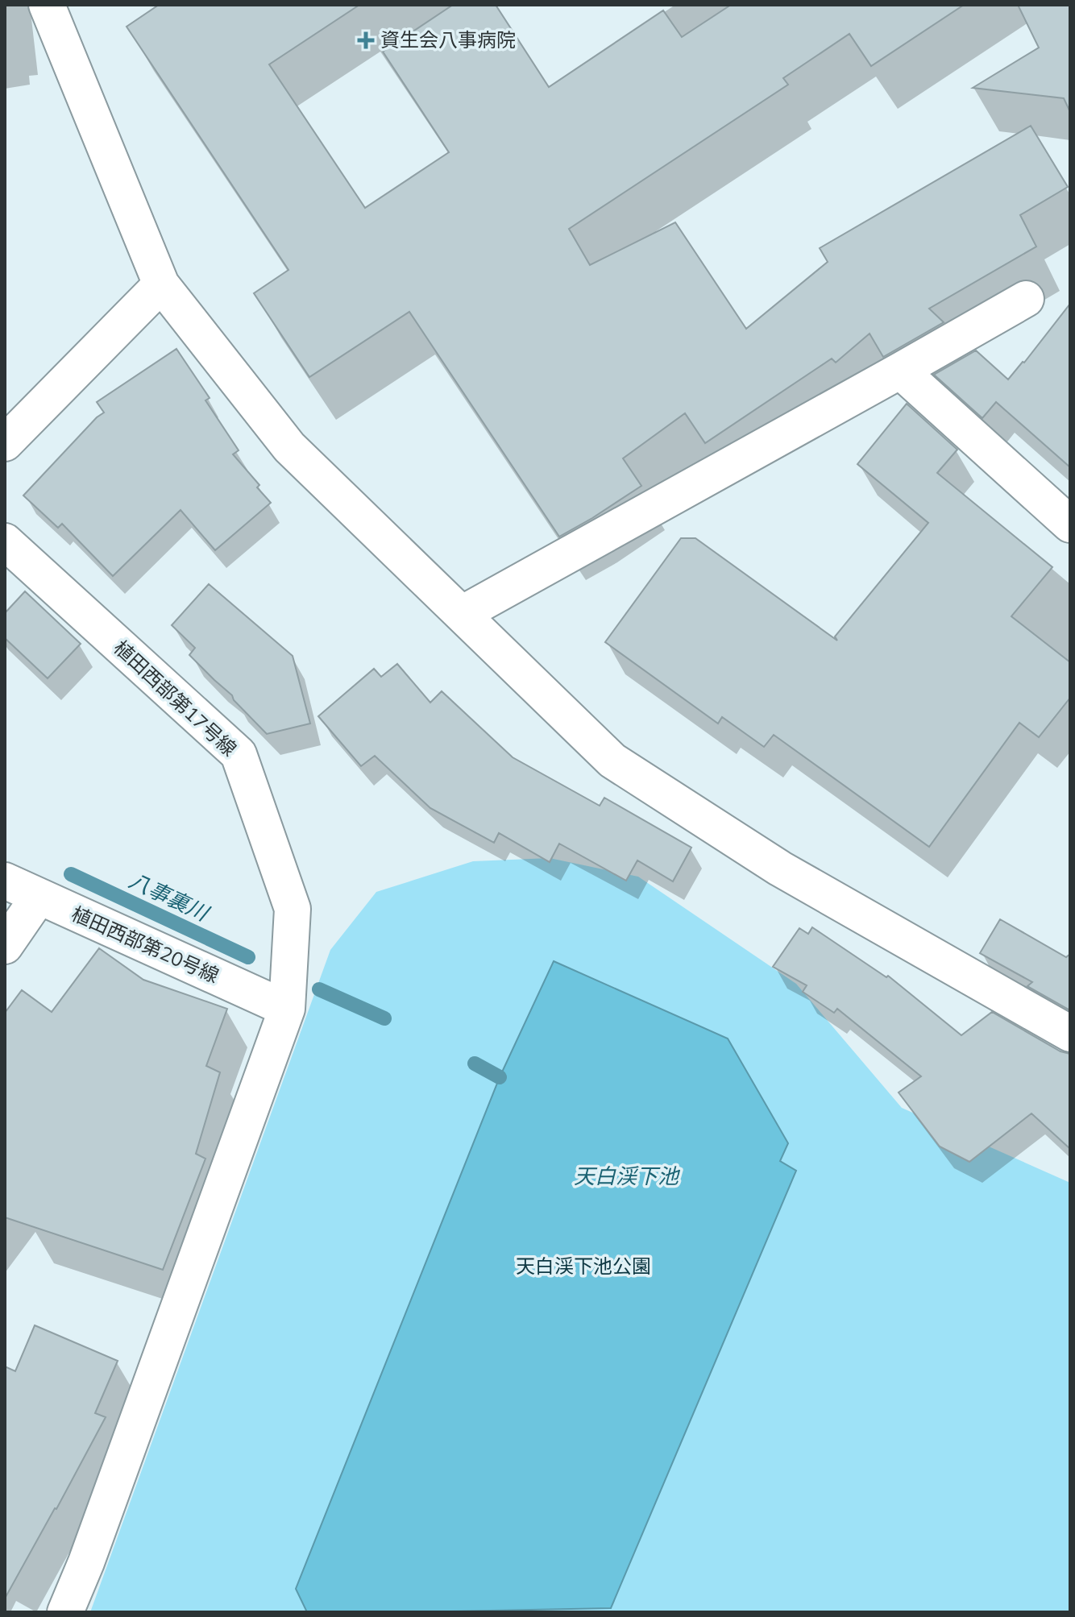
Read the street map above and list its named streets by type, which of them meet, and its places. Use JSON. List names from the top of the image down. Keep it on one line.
{"streets":{"street":["植田西部第17号線","植田西部第20号線"]},"crossings":[["植田西部第17号線","植田西部第20号線"]],"water":["八事裏川","天白渓下池"],"parks":["天白渓下池公園"],"places":{"health":["資生会八事病院"]}}
